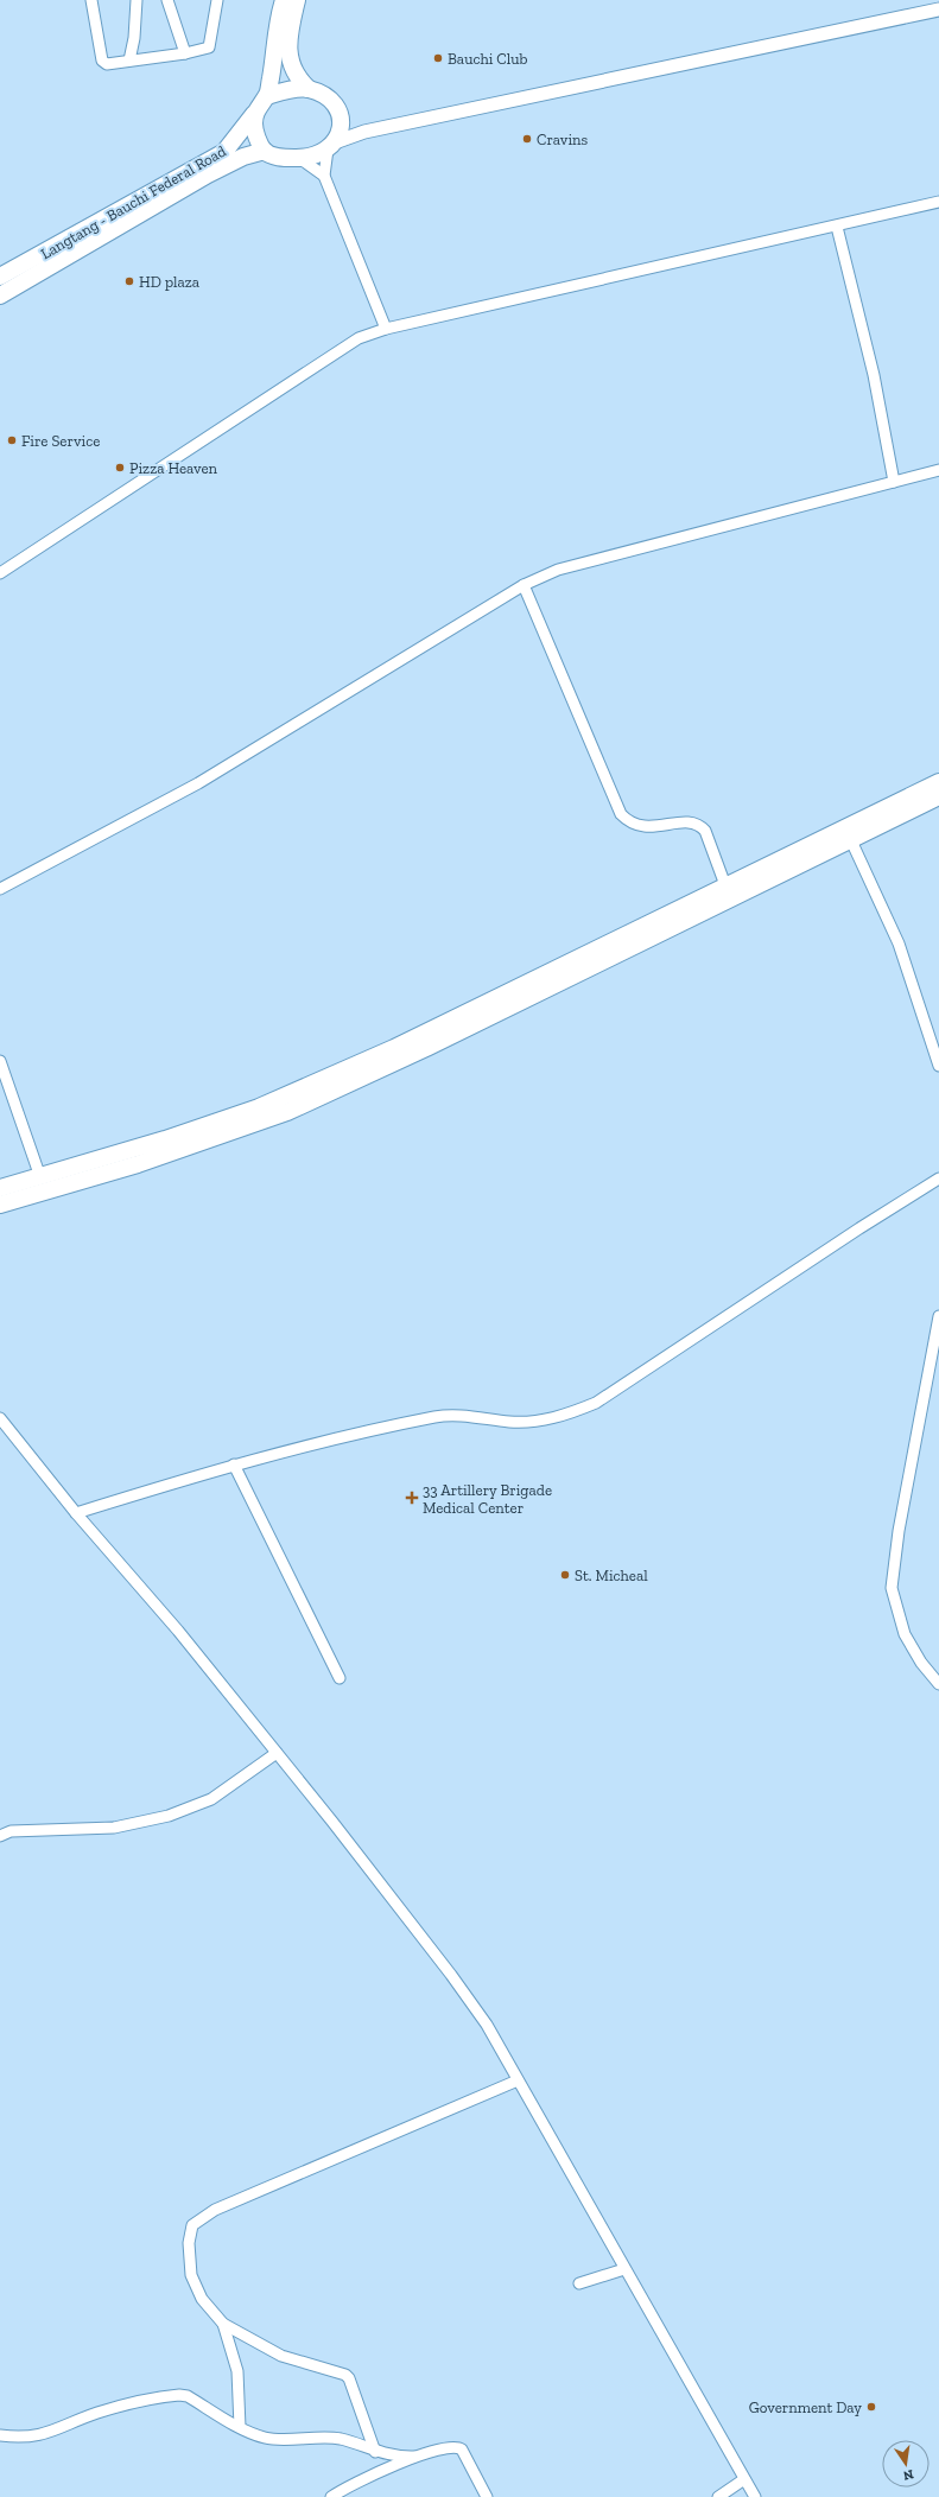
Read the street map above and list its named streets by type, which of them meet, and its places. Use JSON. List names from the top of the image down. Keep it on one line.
{"streets":{"main road":["Langtang - Bauchi Federal Road"]},"places":{"other":["Bauchi Club","Cravins","HD plaza","Fire Service","Pizza Heaven","St. Micheal","Government Day"],"health":["33 Artillery Brigade Medical Center"]},"north":"bottom"}
